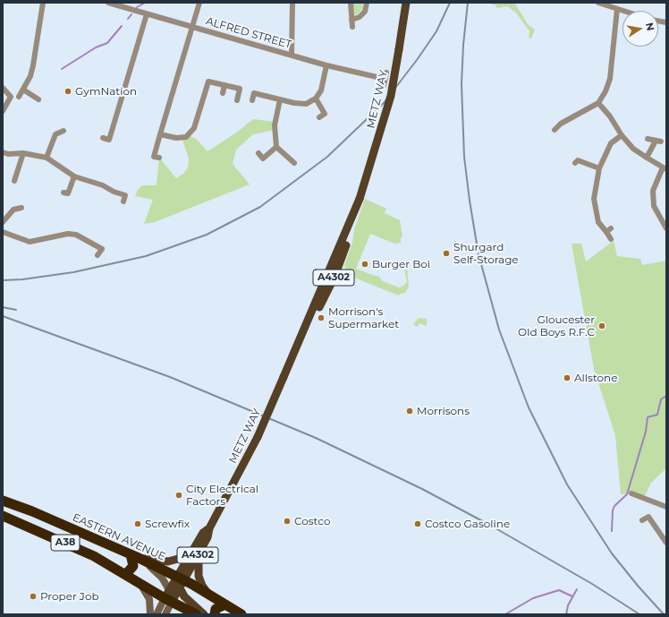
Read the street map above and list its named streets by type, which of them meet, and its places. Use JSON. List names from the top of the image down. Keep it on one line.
{"streets":{"highway":["EASTERN AVENUE","A38"],"main road":["METZ WAY","A4302"],"street":["ALFRED STREET"]},"crossings":[["METZ WAY","EASTERN AVENUE"],["METZ WAY","A38"]],"places":["GymNation","Shurgard Self-Storage","Burger Boi","Morrison's Supermarket","Gloucester Old Boys R.F.C","Allstone","Morrisons","City Electrical Factors","Costco","Screwfix","Costco Gasoline","Proper Job"],"north":"right"}
